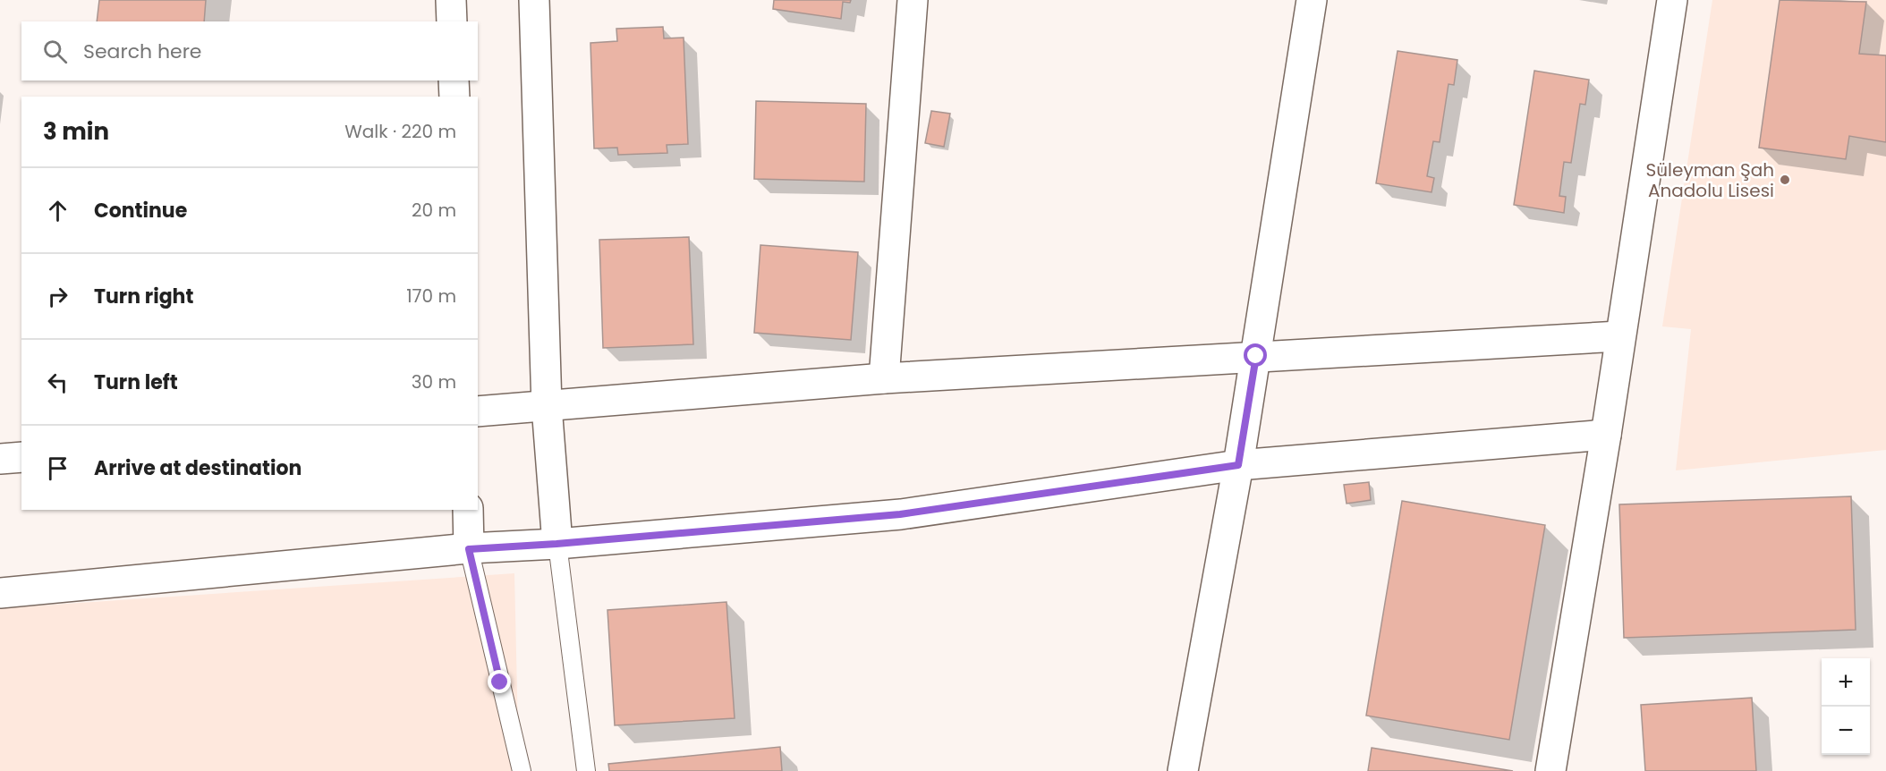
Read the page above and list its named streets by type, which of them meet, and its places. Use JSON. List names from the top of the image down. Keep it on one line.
{"places":["Süleyman Şah Anadolu Lisesi"],"page":{"search":"Search here","heading":["3 min","Walk · 220 m"],"list":[["Continue","20 m"],["Turn right","170 m"],["Turn left","30 m"],"Arrive at destination"],"map_buttons":["+","−"]}}
